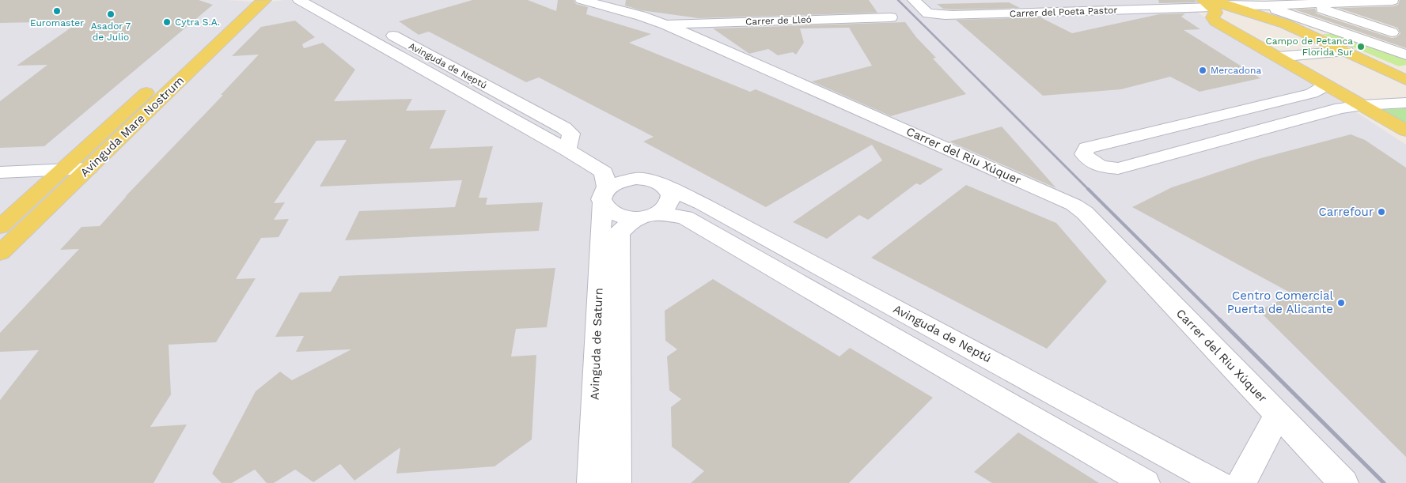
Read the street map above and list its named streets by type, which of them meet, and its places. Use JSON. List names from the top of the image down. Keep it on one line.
{"streets":{"main road":["Avinguda Mare Nostrum"],"street":["Carrer del Poeta Pastor","Carrer de Lleó","Avinguda de Neptú","Carrer del Riu Xúquer","Avinguda de Saturn"]},"crossings":[["Carrer de Lleó","Carrer del Riu Xúquer"],["Avinguda de Neptú","Avinguda de Saturn"]],"places":["Euromaster","Asador 7 de Julio","Cytra S.A.","Campo de Petanca Florida Sur","Mercadona","Carrefour","Centro Comercial Puerta de Alicante"]}
